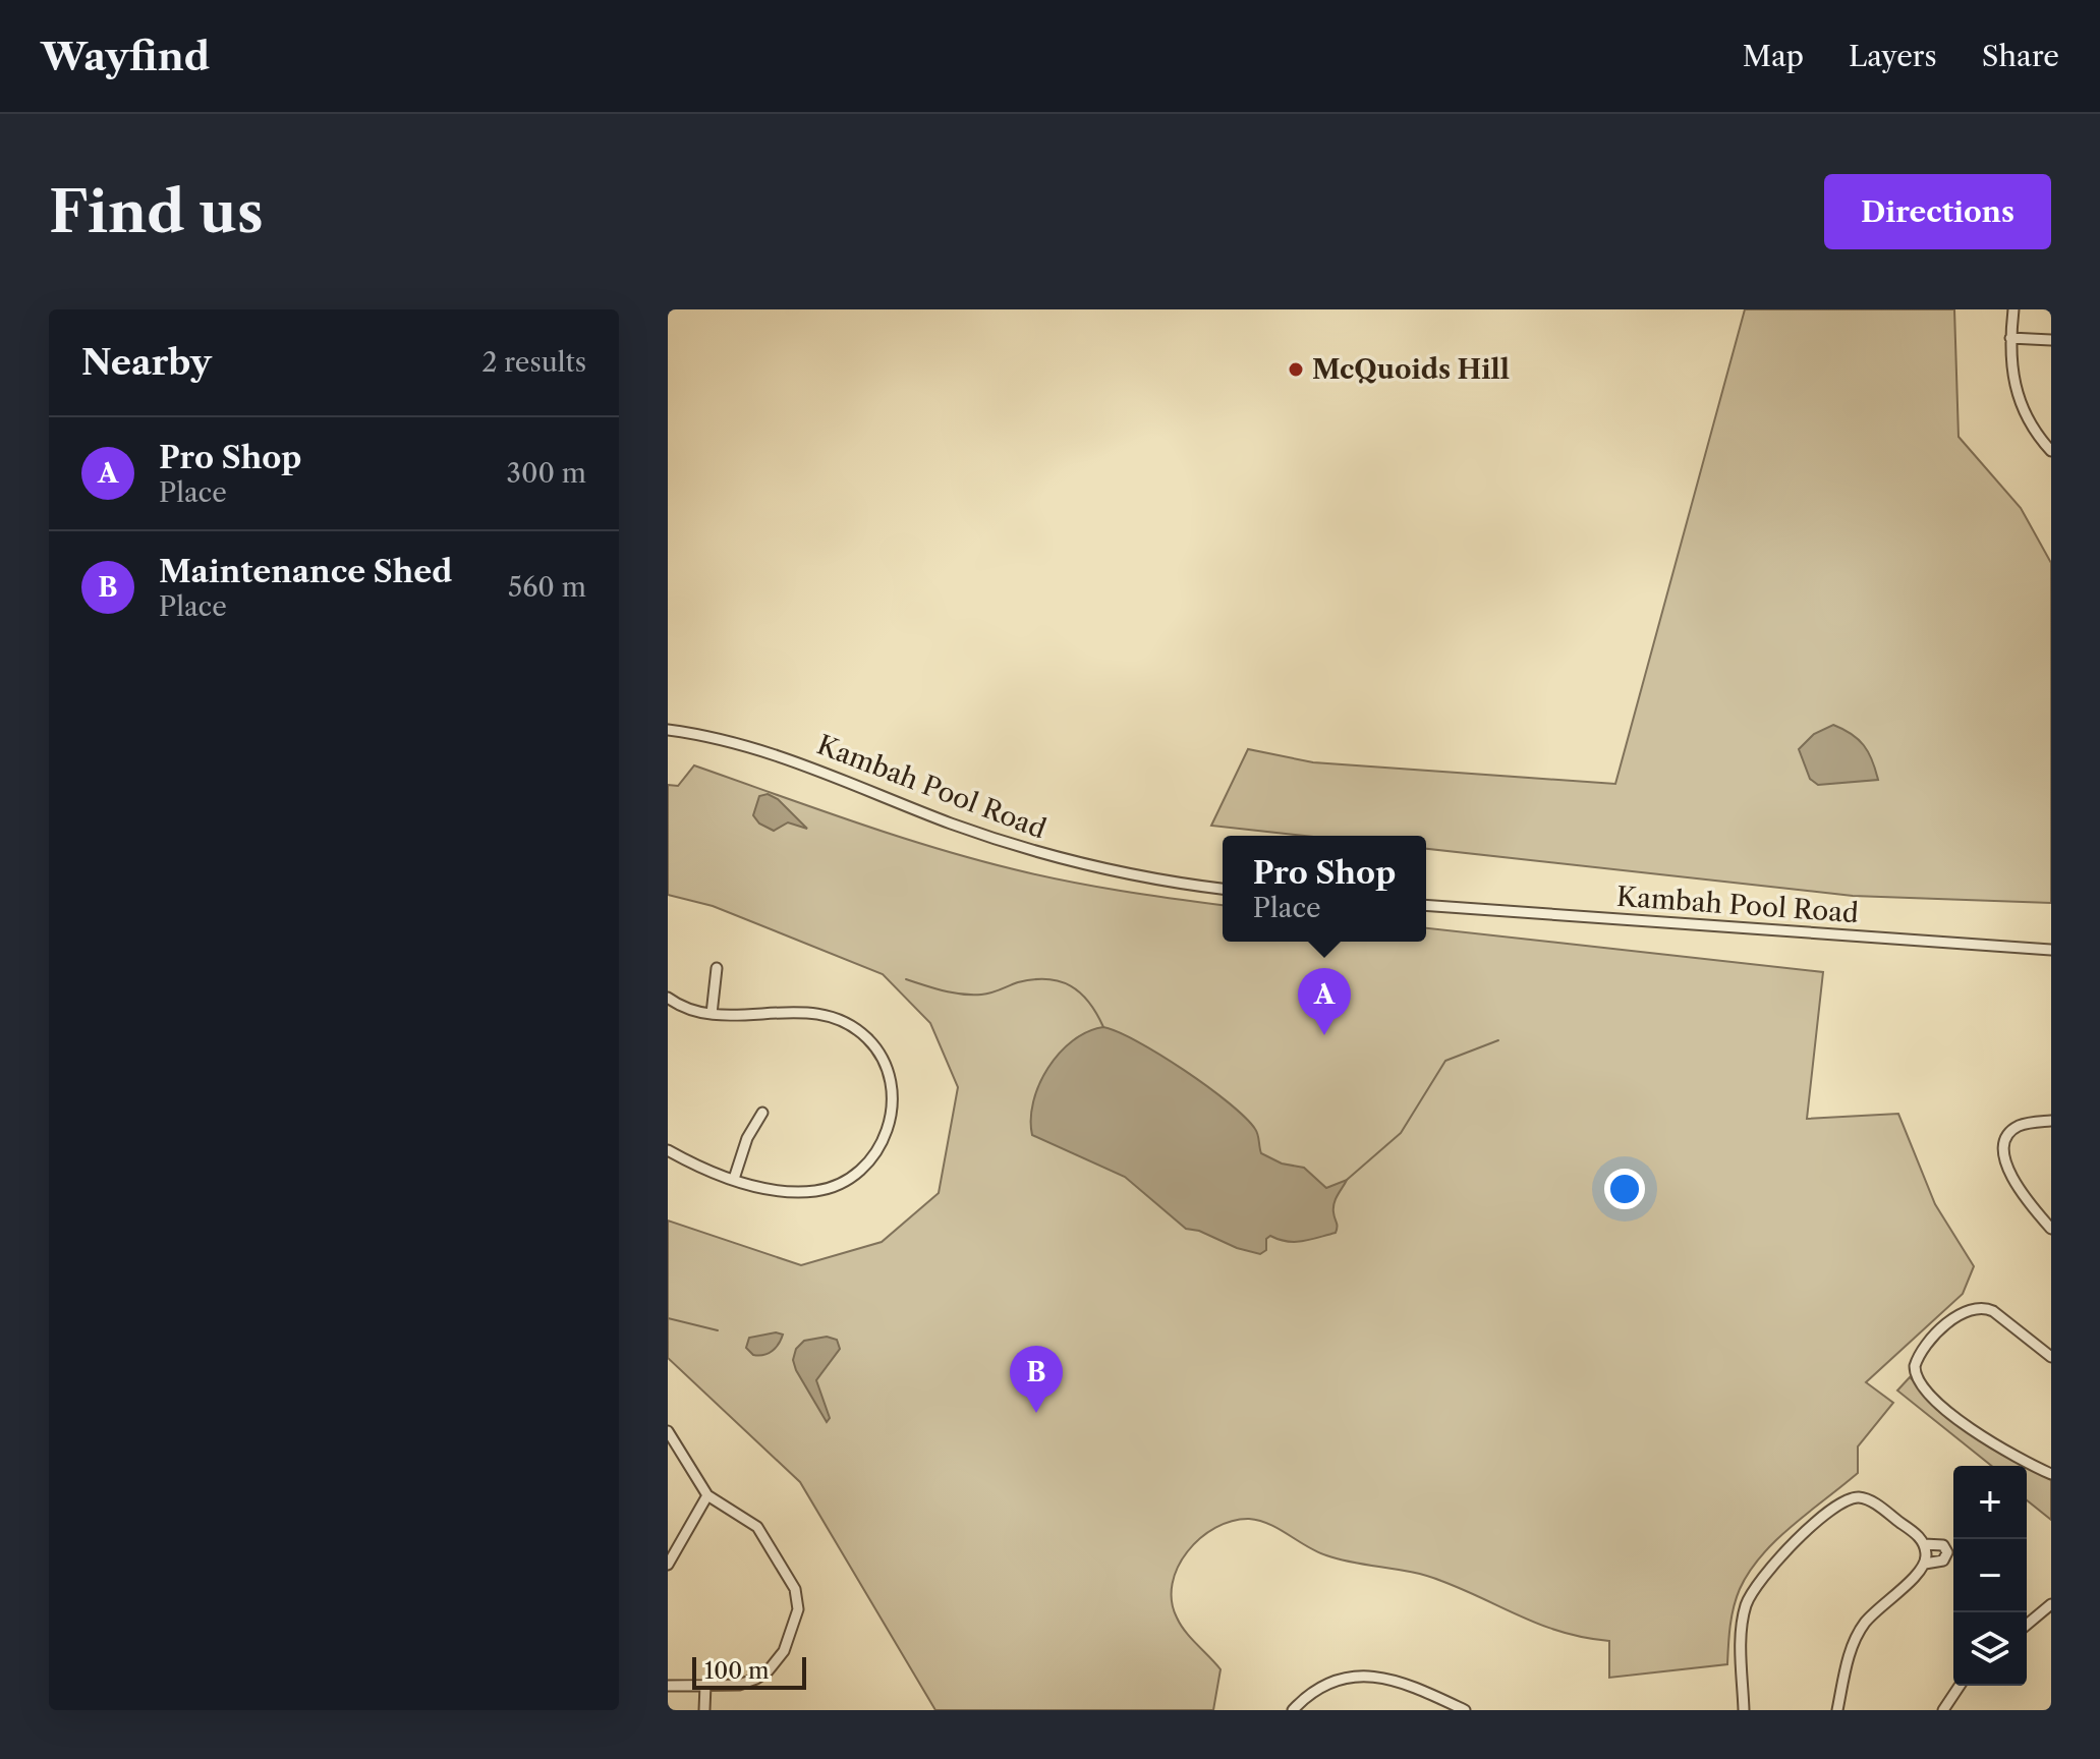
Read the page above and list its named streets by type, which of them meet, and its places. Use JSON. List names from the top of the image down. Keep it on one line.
{"streets":{"street":["Kambah Pool Road"]},"places":["McQuoids Hill"],"scale_bar":"100 m","page":{"header":"Wayfind","nav":["Map","Layers","Share"],"buttons":"Directions","title":"Find us","heading":["Nearby","2 results"],"list":[{"mark":"A","name":"Pro Shop","note":"Place","value":"300 m"},{"mark":"B","name":"Maintenance Shed","note":"Place","value":"560 m"}],"popup":["Pro Shop","Place"],"pins":["A","B"],"map_buttons":["+","−"],"scale":"100 m"}}
